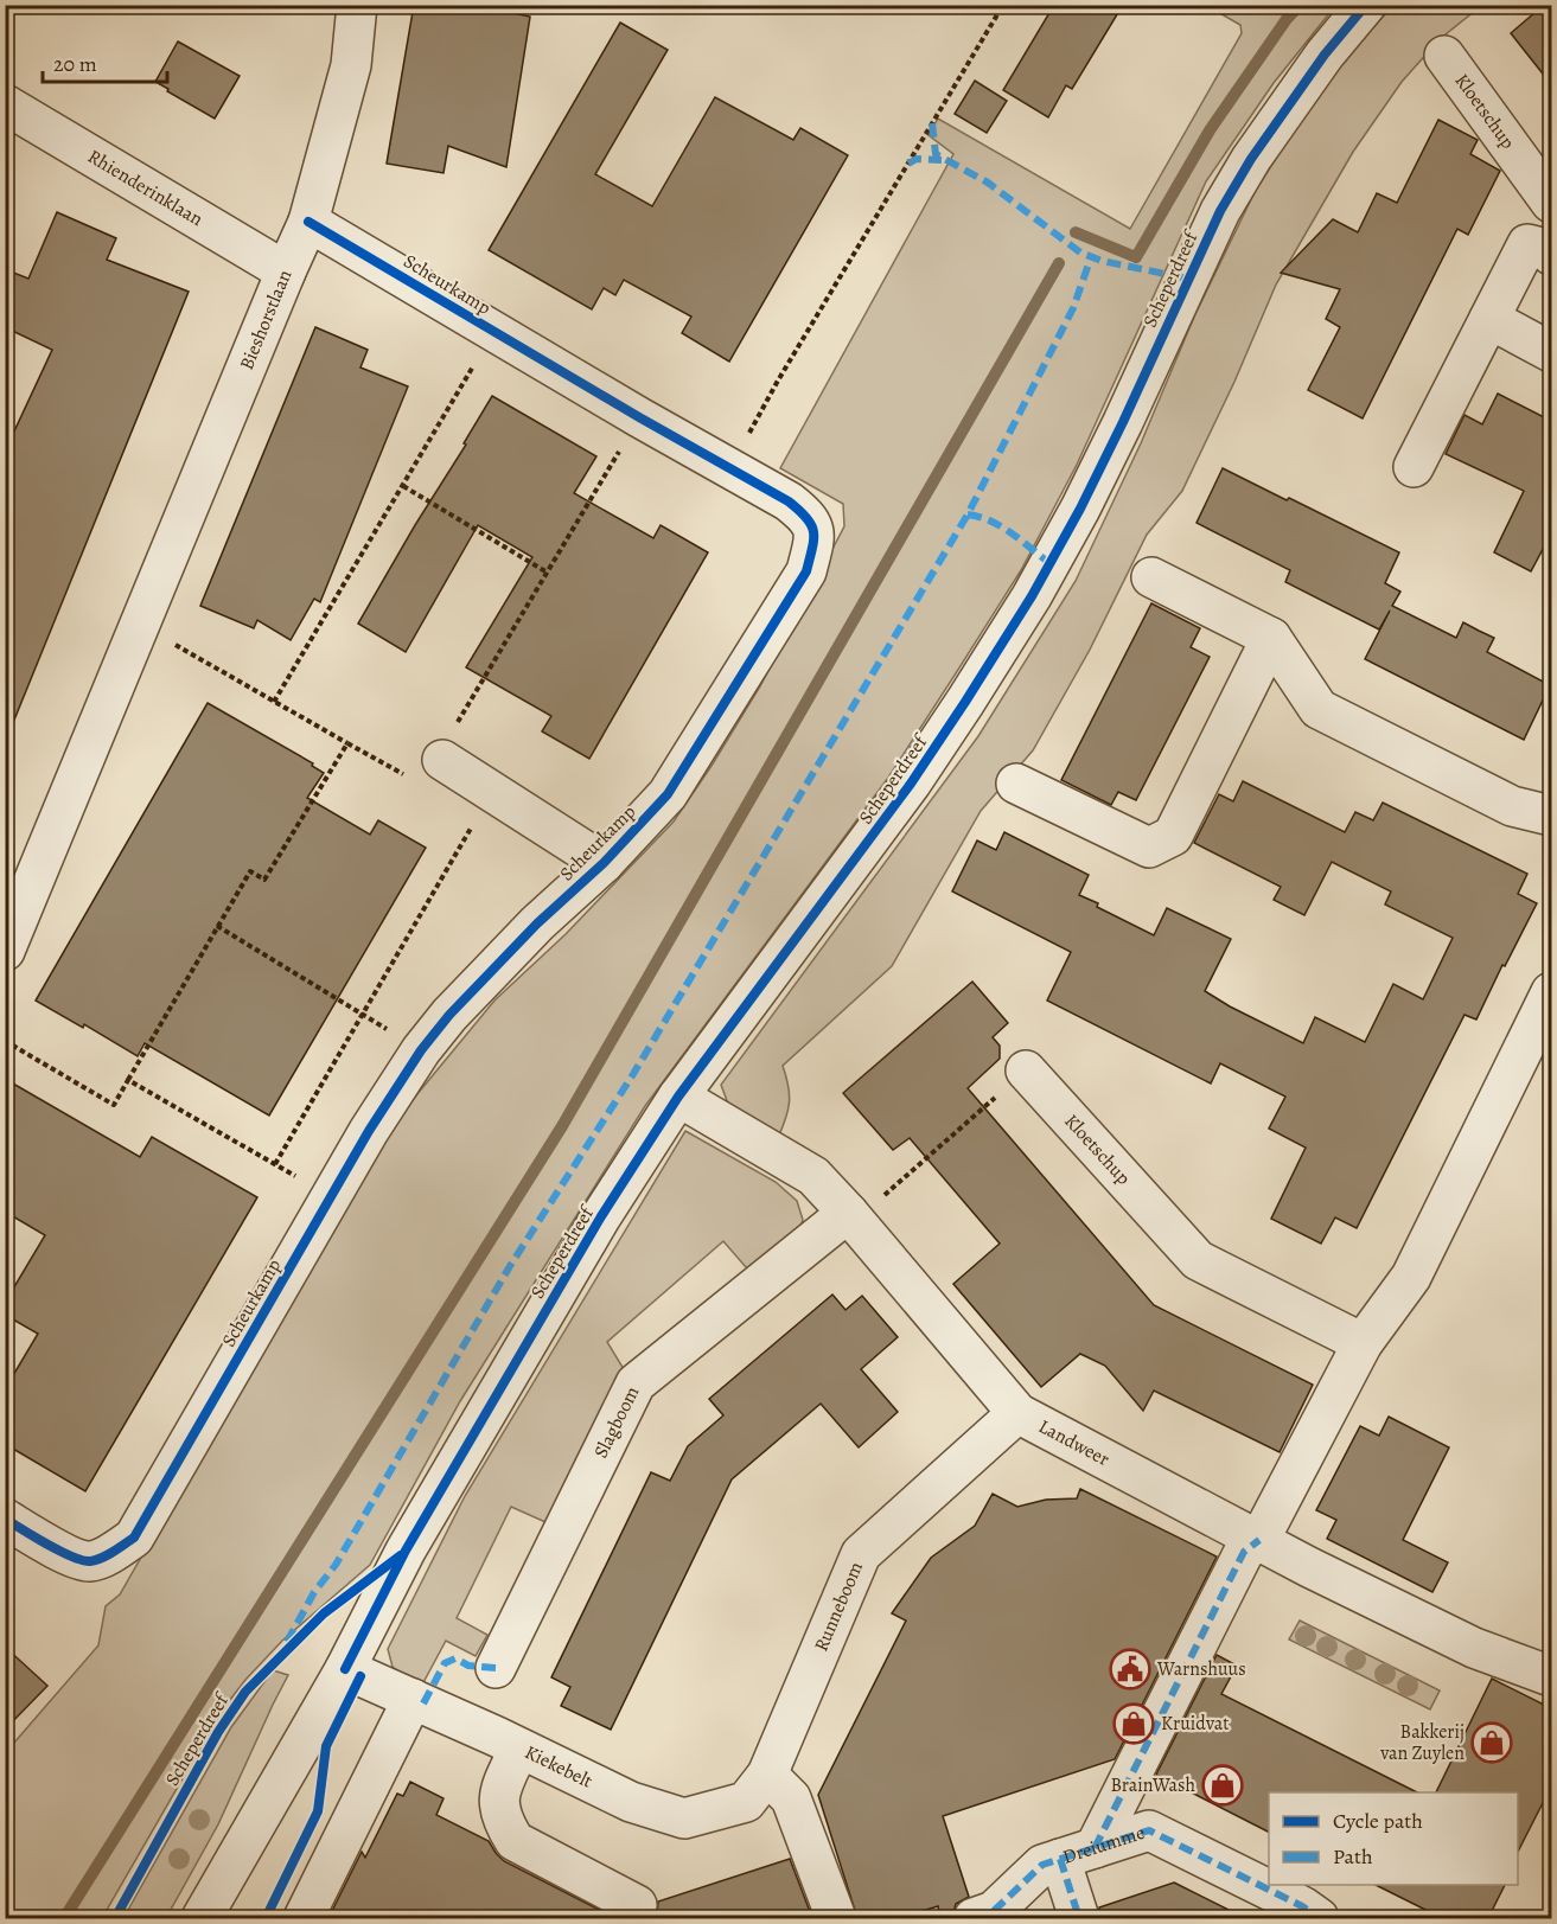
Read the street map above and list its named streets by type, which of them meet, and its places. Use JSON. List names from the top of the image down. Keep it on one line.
{"streets":{"street":["Kloetschup","Rhienderinklaan","Scheperdreef","Scheurkamp","Bieshorstlaan","Slagboom","Landweer","Runneboom","Kiekebelt","Dreiumme"]},"crossings":[["Rhienderinklaan","Bieshorstlaan"],["Scheperdreef","Landweer"],["Scheperdreef","Kiekebelt"],["Scheurkamp","Bieshorstlaan"],["Slagboom","Landweer"],["Landweer","Runneboom"],["Runneboom","Kiekebelt"]],"places":{"public building":["Warnshuus"],"shop":["Kruidvat","Bakkerij van Zuylen","BrainWash"]},"legend":["Cycle path","Path"],"scale_bar":"20 m"}
